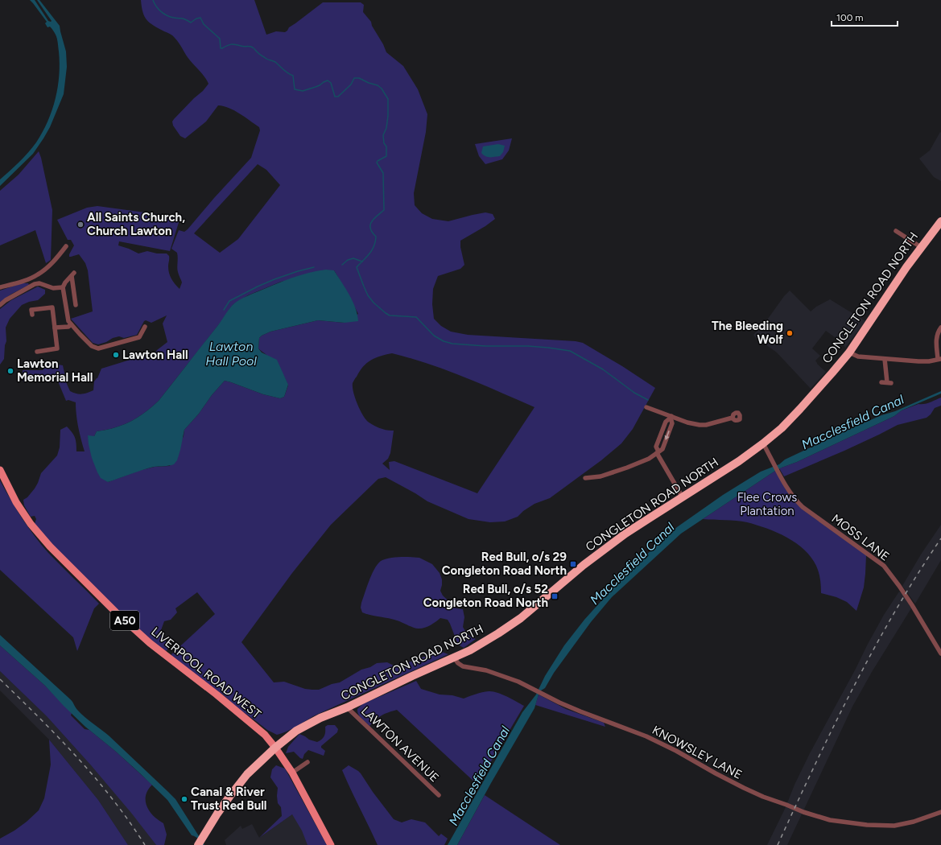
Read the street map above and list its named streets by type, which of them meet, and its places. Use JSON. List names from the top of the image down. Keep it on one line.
{"streets":{"highway":["CONGLETON ROAD NORTH"],"main road":["A50","LIVERPOOL ROAD WEST"],"street":["MOSS LANE","LAWTON AVENUE","KNOWSLEY LANE"]},"crossings":[["CONGLETON ROAD NORTH","MOSS LANE"],["CONGLETON ROAD NORTH","A50"],["CONGLETON ROAD NORTH","LIVERPOOL ROAD WEST"],["CONGLETON ROAD NORTH","LAWTON AVENUE"],["CONGLETON ROAD NORTH","KNOWSLEY LANE"],["A50","LIVERPOOL ROAD WEST"]],"water":["Lawton Hall Pool","Macclesfield Canal"],"parks":["Flee Crows Plantation"],"places":{"other":["All Saints Church, Church Lawton","The Bleeding Wolf","Lawton Hall","Lawton Memorial Hall","Canal & River Trust Red Bull"],"transit":["Red Bull, o/s 29 Congleton Road North","Red Bull, o/s 52 Congleton Road North"]},"scale_bar":"100 m"}
